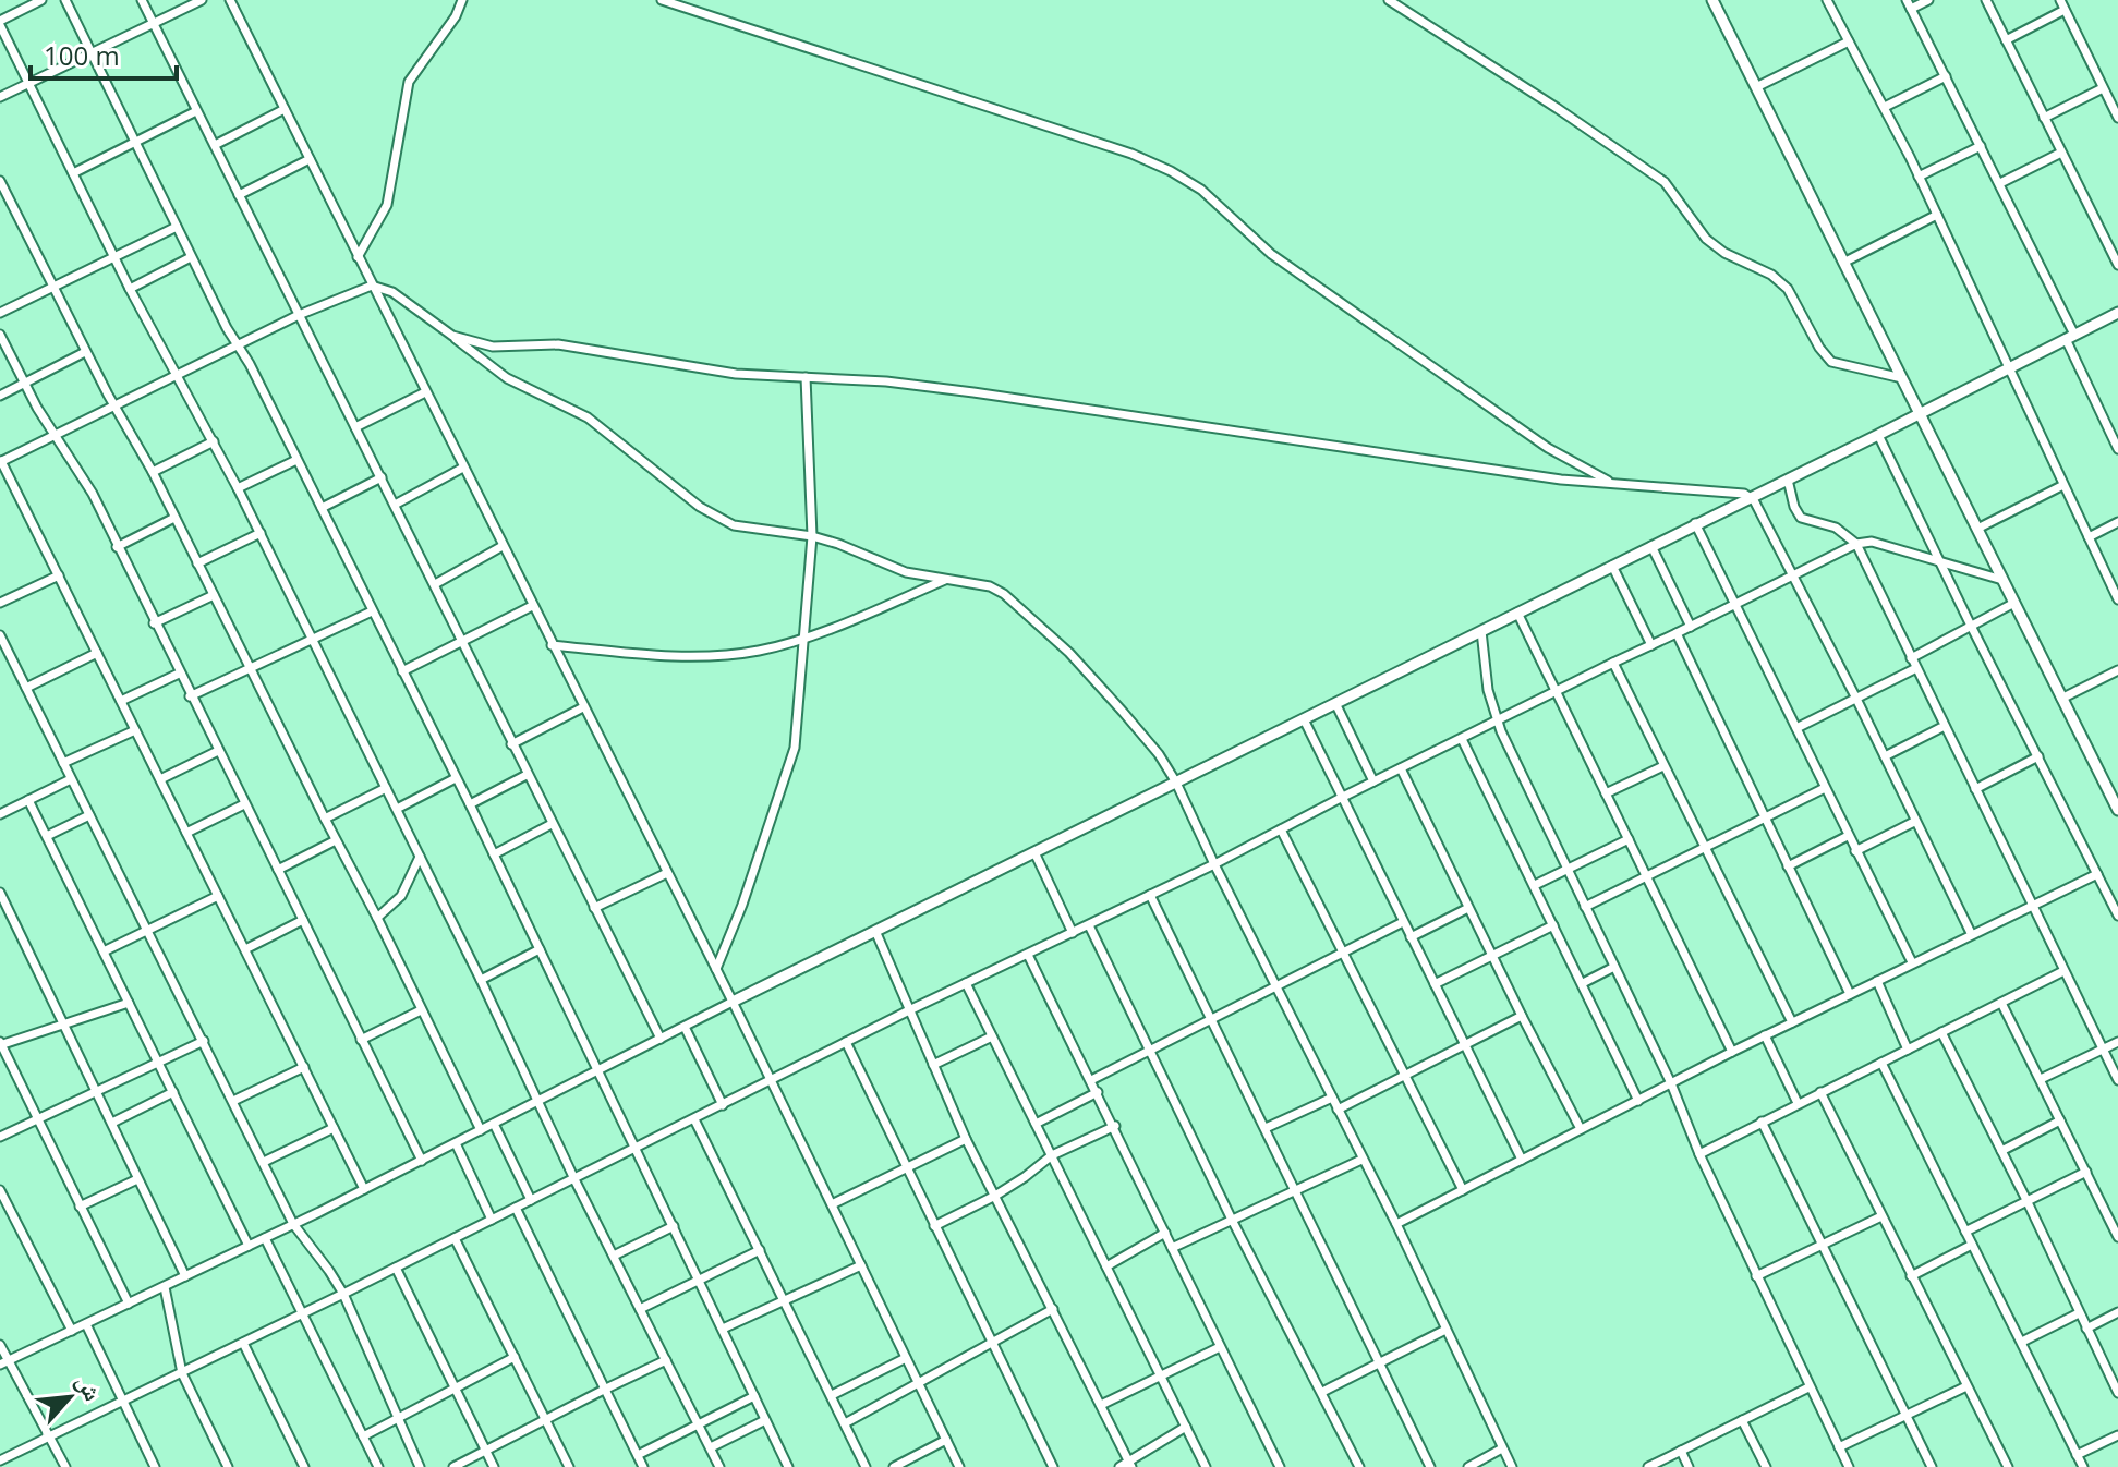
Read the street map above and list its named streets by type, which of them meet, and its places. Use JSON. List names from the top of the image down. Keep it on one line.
{"scale_bar":"100 m","north":"top right"}
